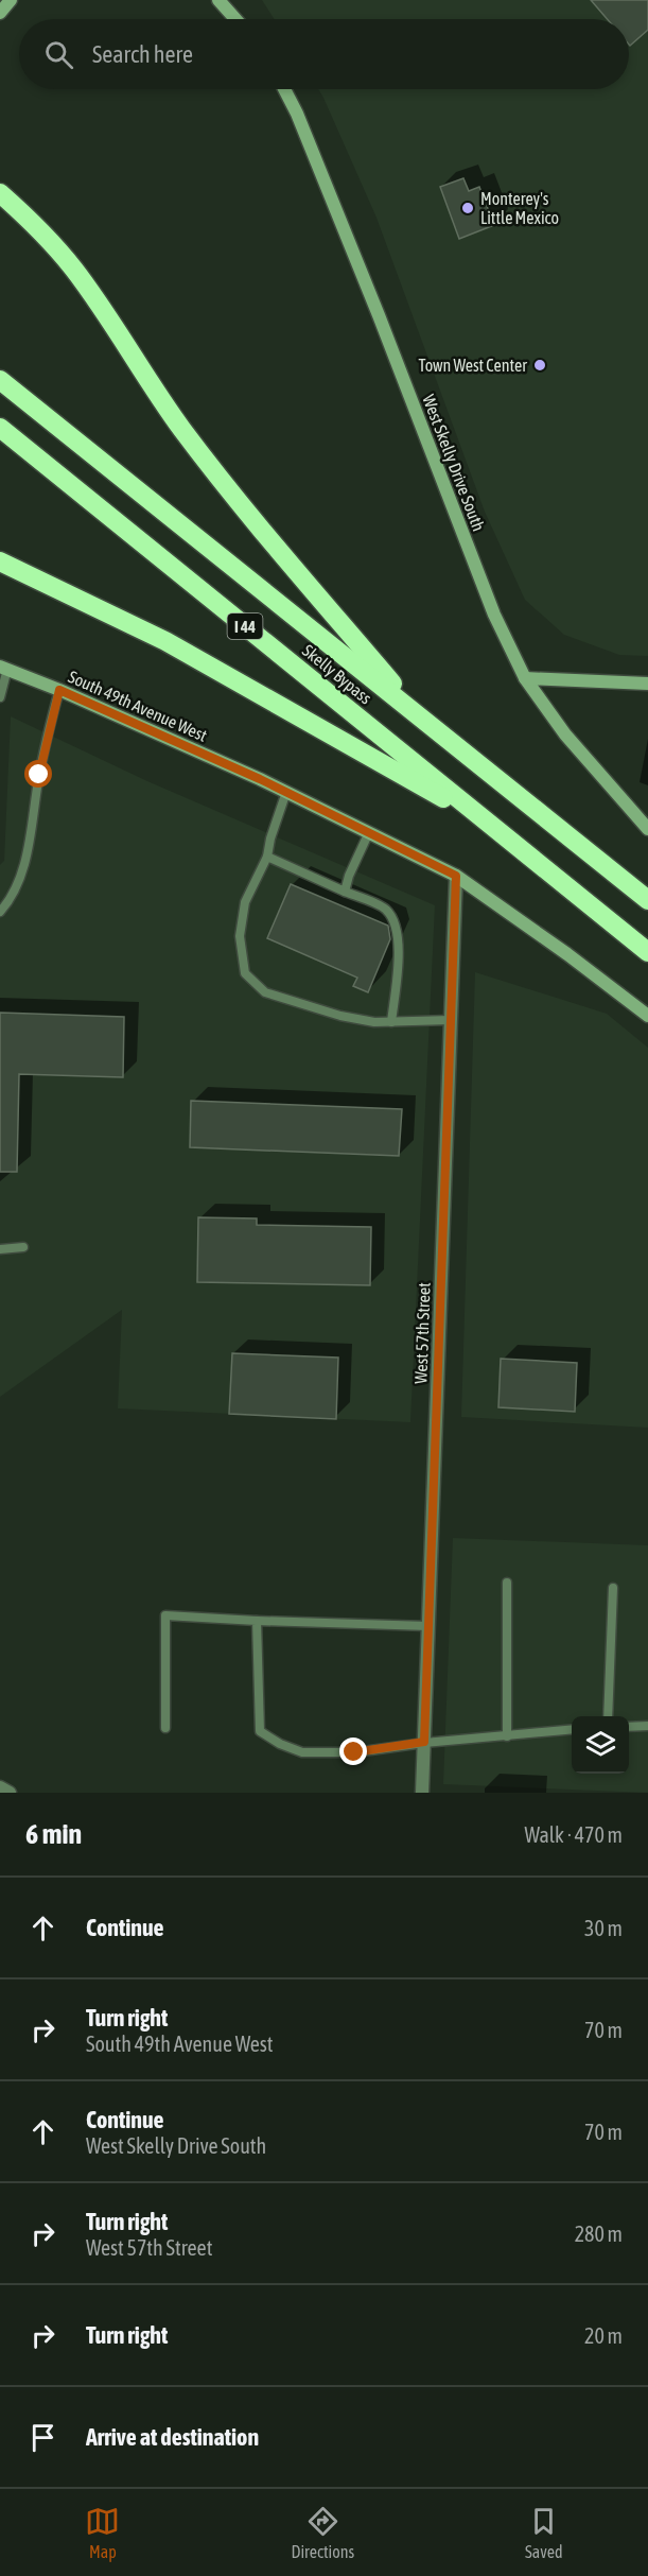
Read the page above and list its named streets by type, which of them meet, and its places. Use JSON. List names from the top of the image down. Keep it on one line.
{"streets":{"highway":["I 44","Skelly Bypass"],"street":["West Skelly Drive South","South 49th Avenue West","West 57th Street"]},"places":["Monterey's Little Mexico","Town West Center"],"page":{"search":"Search here","heading":["6 min","Walk · 470 m"],"list":[["Continue","30 m"],["Turn right","South 49th Avenue West","70 m"],["Continue","West Skelly Drive South","70 m"],["Turn right","West 57th Street","280 m"],["Turn right","20 m"],"Arrive at destination"],"nav":["Map","Directions","Saved"]}}
